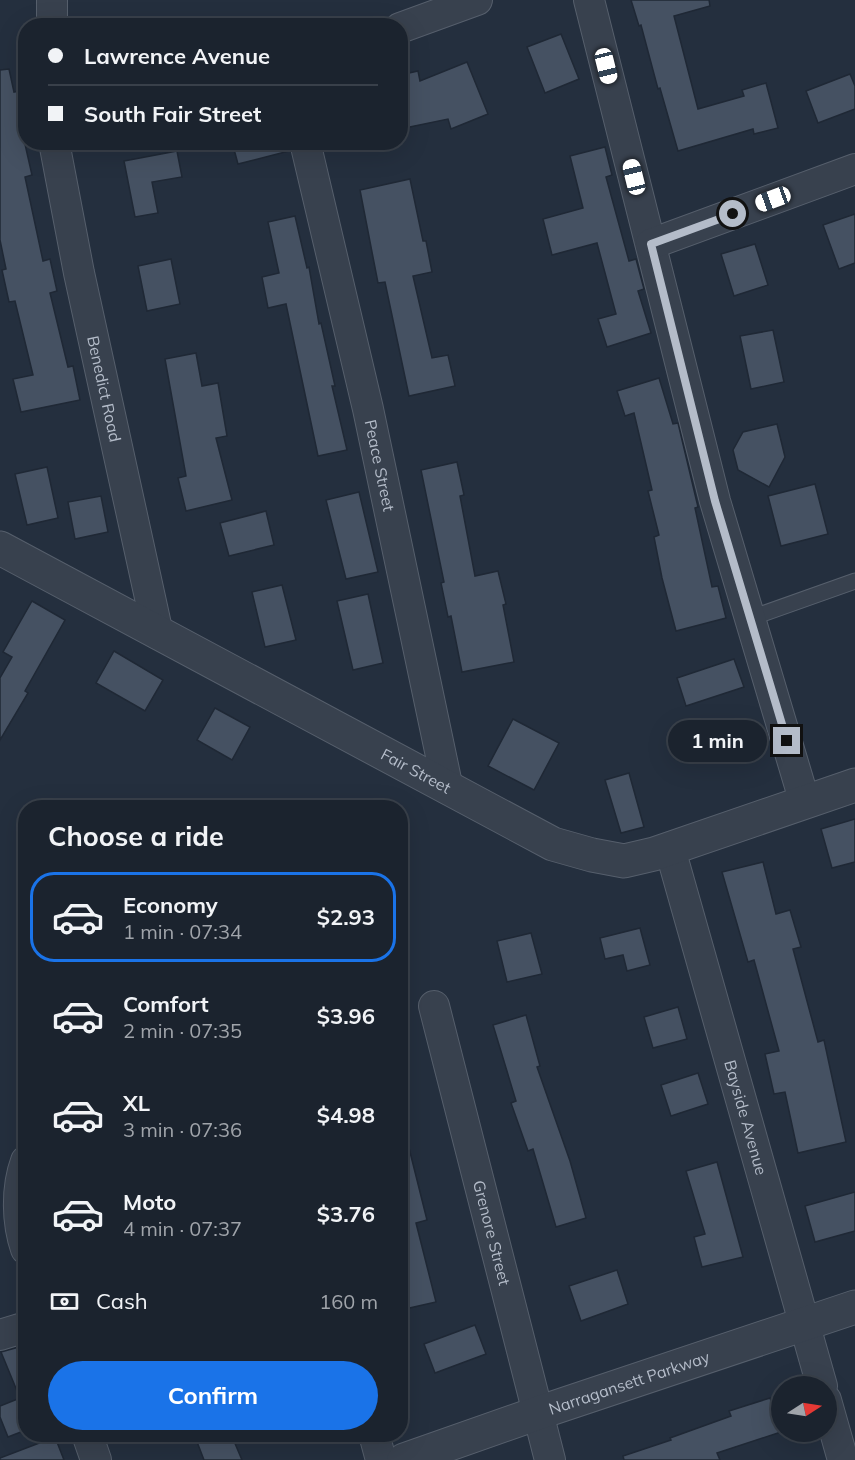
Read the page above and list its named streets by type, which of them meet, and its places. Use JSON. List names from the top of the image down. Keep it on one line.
{"streets":{"street":["Benedict Road","Peace Street","Fair Street","Bayside Avenue","Grenore Street","Narragansett Parkway"]},"crossings":[["Benedict Road","Fair Street"],["Peace Street","Fair Street"],["Fair Street","Bayside Avenue"],["Bayside Avenue","Narragansett Parkway"],["Grenore Street","Narragansett Parkway"]],"north":"right","page":{"banner":["Lawrence Avenue","South Fair Street"],"bubble":"1 min","heading":"Choose a ride","list":[{"name":"Economy","note":"1 min · 07:34","value":"$2.93"},{"name":"Comfort","note":"2 min · 07:35","value":"$3.96"},{"name":"XL","note":"3 min · 07:36","value":"$4.98"},{"name":"Moto","note":"4 min · 07:37","value":"$3.76"}],"pay":["Cash","160 m"],"buttons":"Confirm"}}
